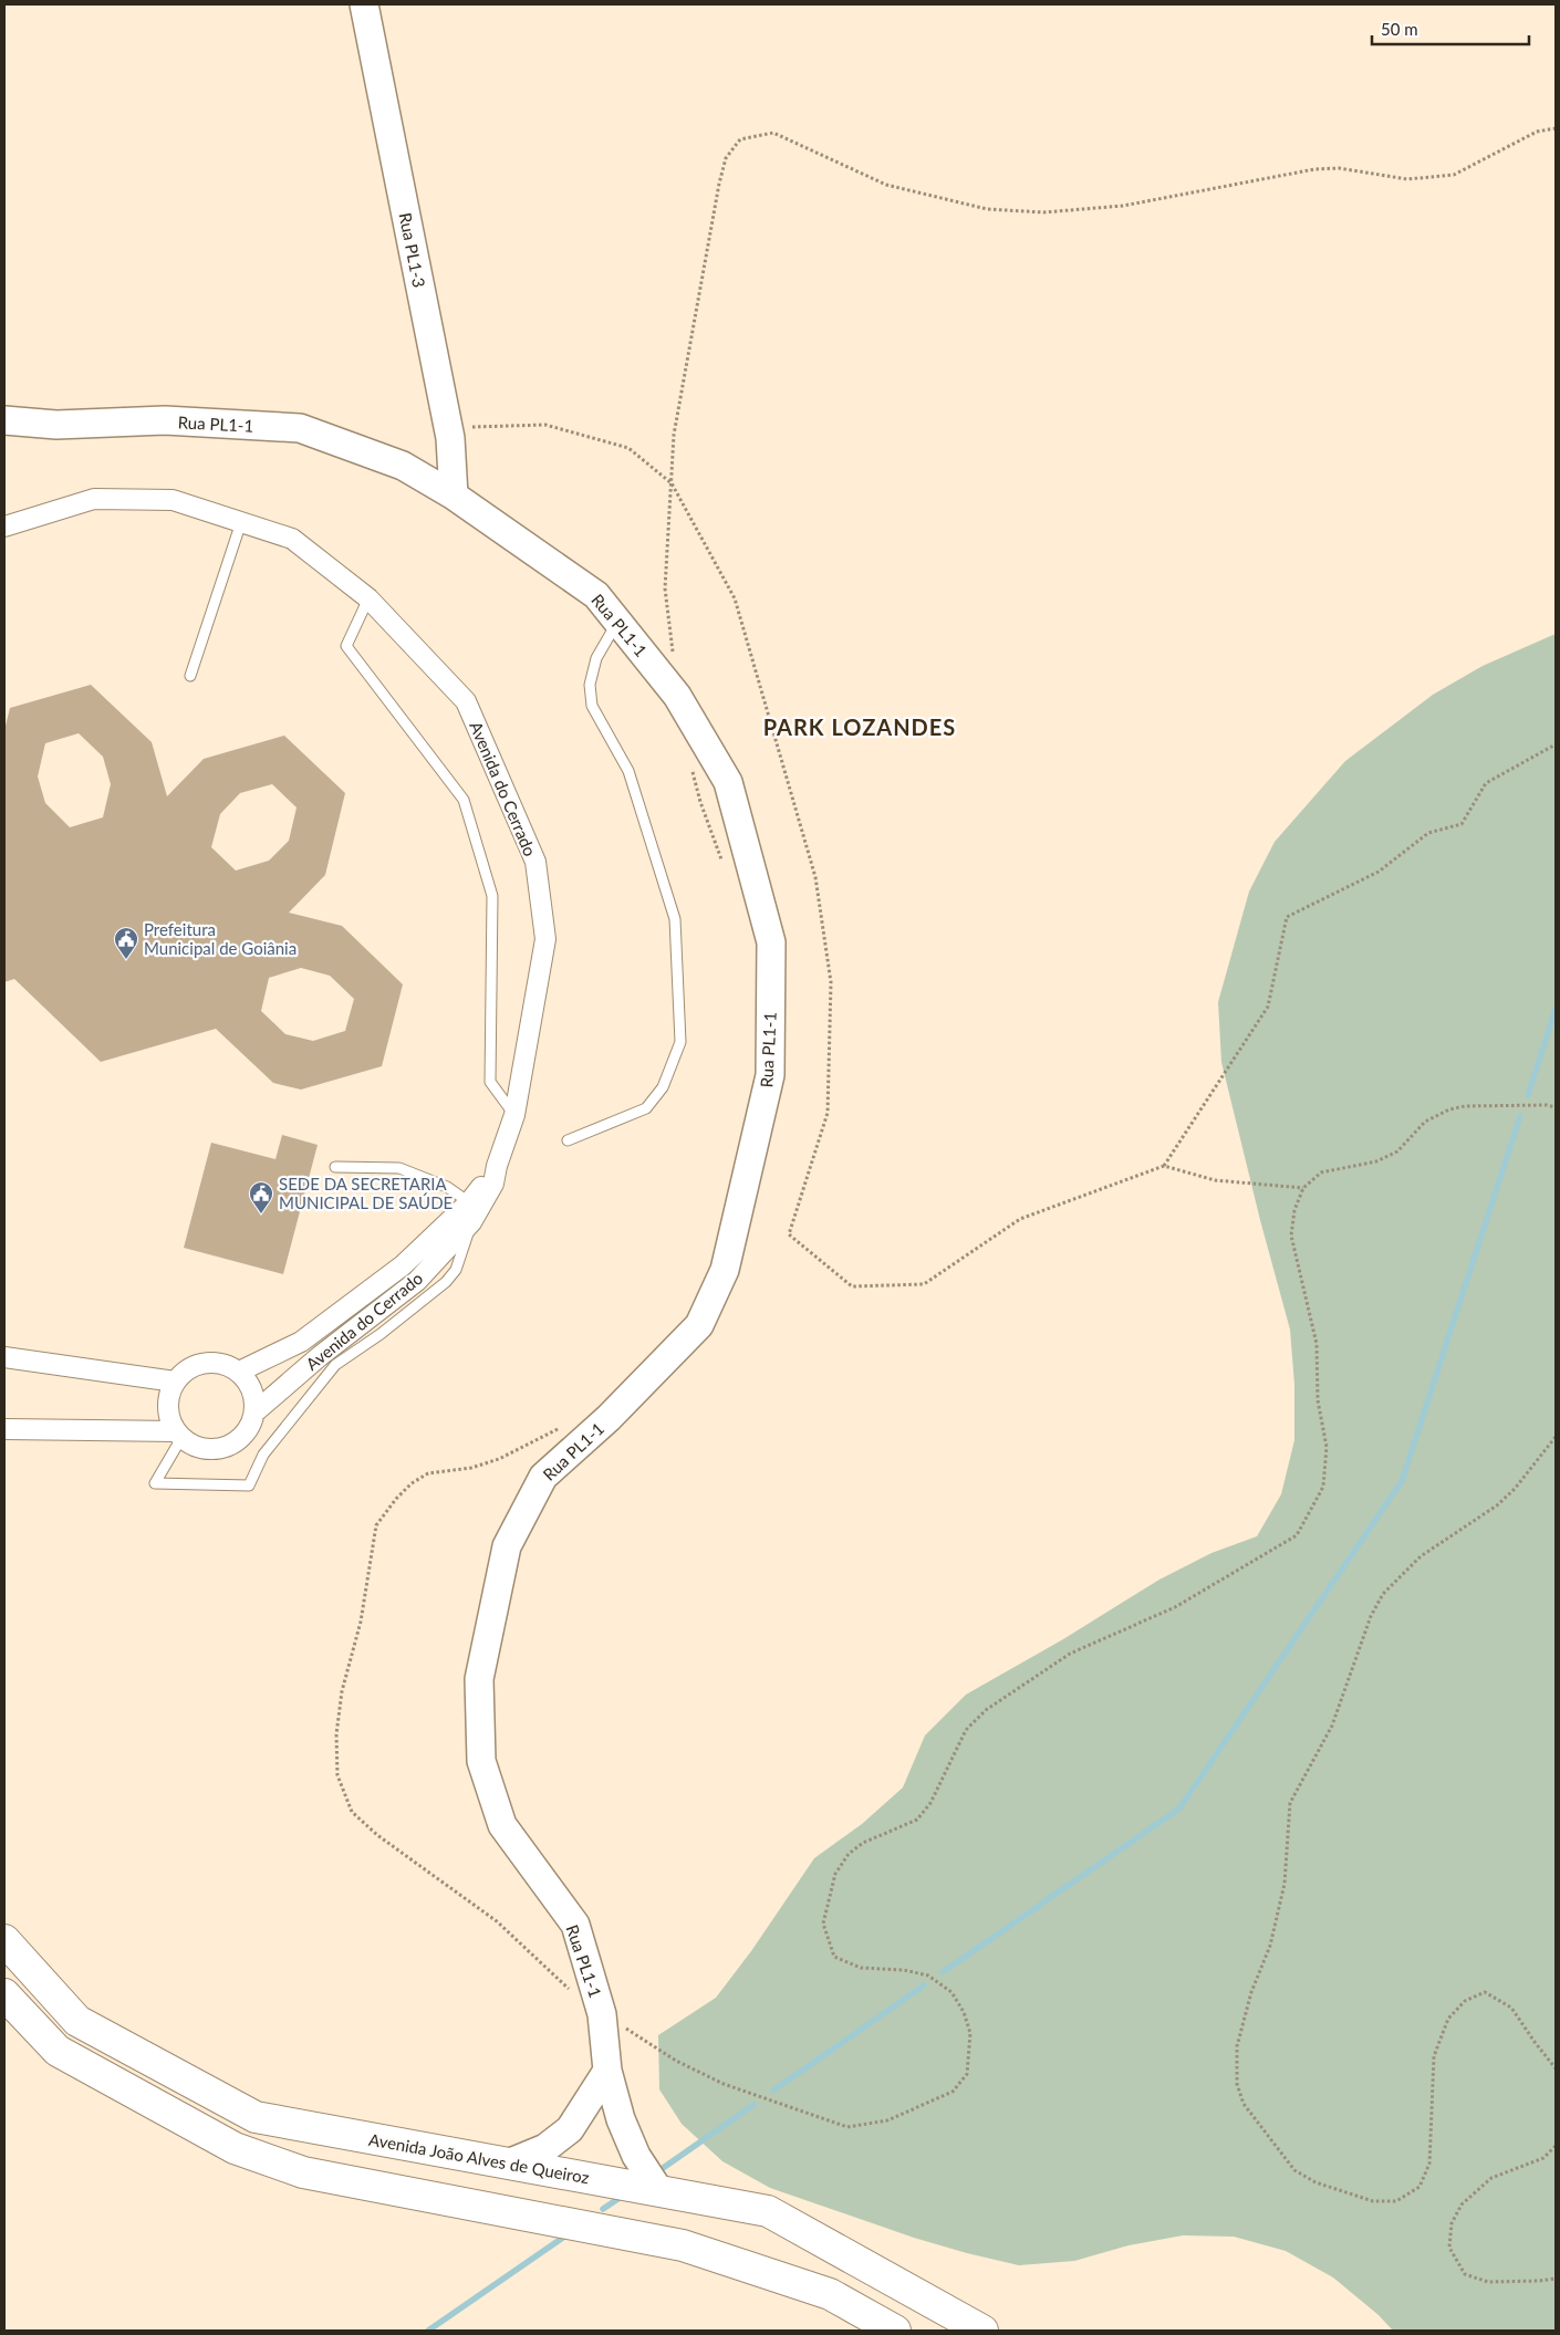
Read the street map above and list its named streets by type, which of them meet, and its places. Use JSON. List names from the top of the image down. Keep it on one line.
{"streets":{"main road":["Avenida João Alves de Queiroz"],"street":["Rua PL1-3","Rua PL1-1","Avenida do Cerrado"]},"crossings":[["Rua PL1-3","Rua PL1-1"],["Rua PL1-1","Avenida João Alves de Queiroz"]],"districts":["PARK LOZANDES"],"places":{"public building":["Prefeitura Municipal de Goiânia","SEDE DA SECRETARIA MUNICIPAL DE SAÚDE"]},"scale_bar":"50 m"}
